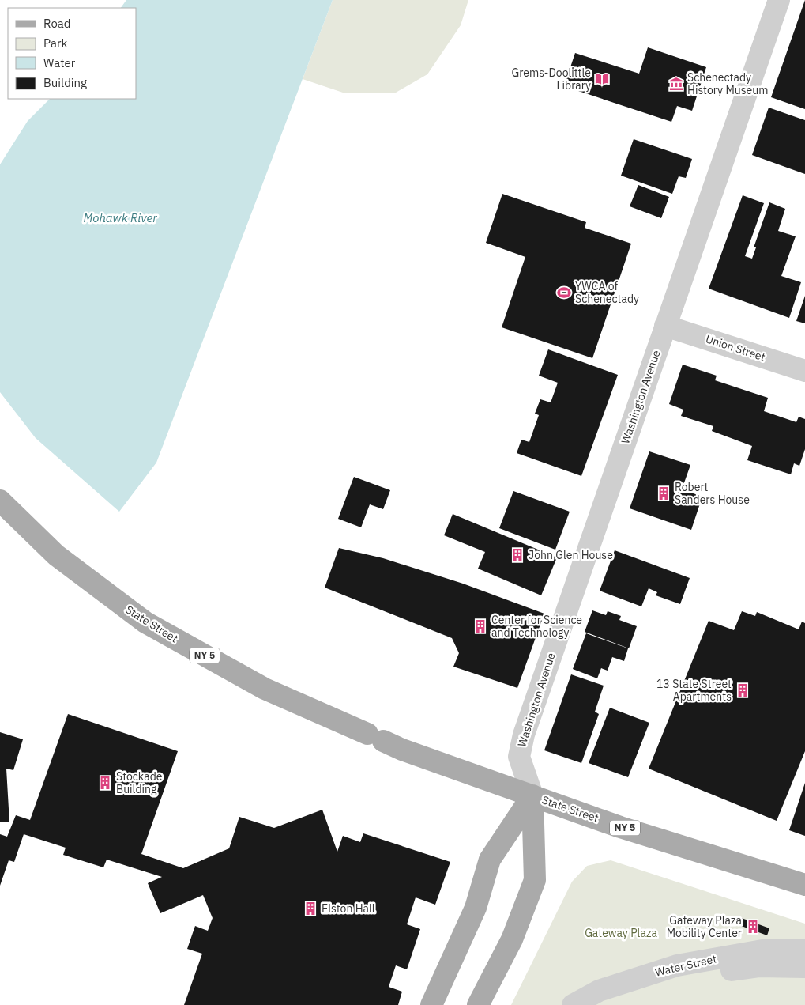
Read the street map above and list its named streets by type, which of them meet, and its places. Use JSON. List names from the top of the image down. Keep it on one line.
{"streets":{"main road":["Washington Avenue","State Street","NY 5"],"street":["Union Street","Water Street"]},"crossings":[["Union Street","Washington Avenue"],["Washington Avenue","State Street"]],"water":["Mohawk River"],"parks":["Gateway Plaza"],"places":{"library":["Grems-Doolittle Library"],"museum":["Schenectady History Museum"],"sports":["YWCA of Schenectady"],"building":["Robert Sanders House","John Glen House","Center for Science and Technology","13 State Street Apartments","Stockade Building","Elston Hall","Gateway Plaza Mobility Center"]},"legend":["Road","Park","Water","Building"]}
